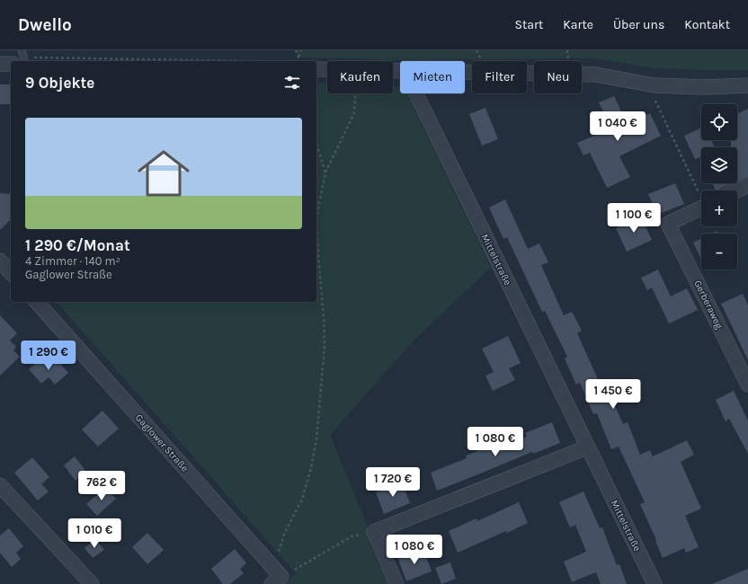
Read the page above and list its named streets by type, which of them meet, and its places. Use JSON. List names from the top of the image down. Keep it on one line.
{"streets":{"street":["Mittelstraße","Gerberaweg","Gaglower Straße"]},"page":{"header":"Dwello","nav":["Start","Karte","Über uns","Kontakt"],"chip":["Kaufen","Mieten","Filter","Neu"],"heading":"9 Objekte","map_buttons":["+","−"],"list":[{"name":"1 290 €/Monat","note":"4 Zimmer · 140 m² · Gaglower Straße"}],"price":["1 040 €","1 100 €","1 290 €","1 450 €","1 080 €","1 720 €","762 €","1 010 €","1 080 €"]}}
